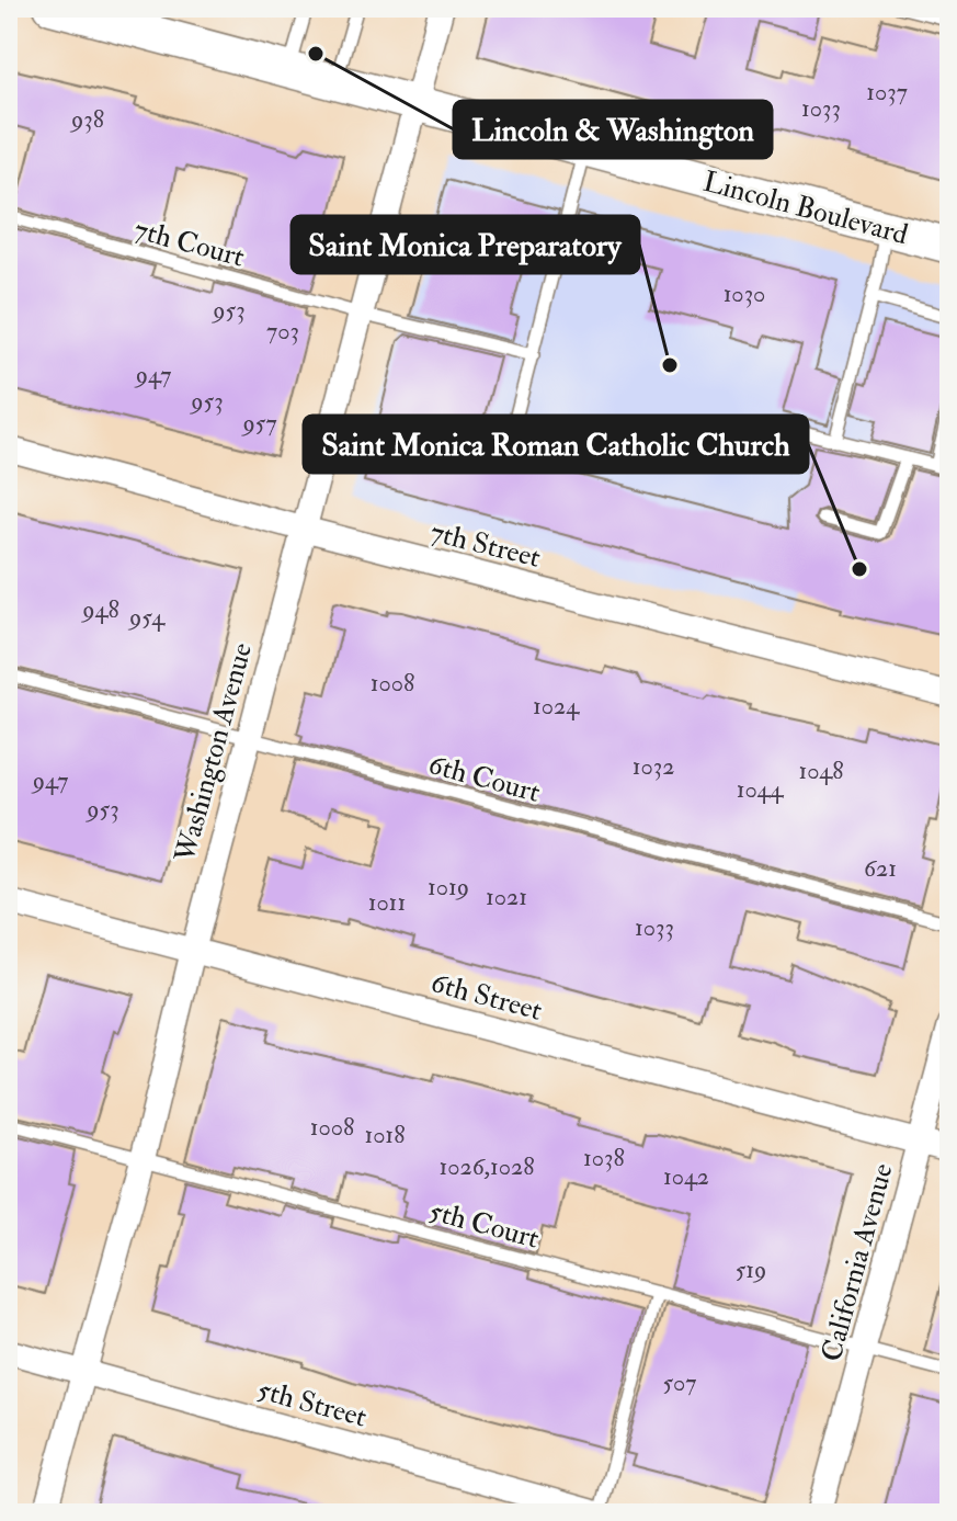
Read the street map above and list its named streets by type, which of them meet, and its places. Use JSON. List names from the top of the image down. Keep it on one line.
{"streets":{"street":["Lincoln Boulevard","7th Street","Washington Avenue","6th Street","California Avenue","5th Street"],"lane":["7th Court","6th Court","5th Court"]},"crossings":[["Lincoln Boulevard","Washington Avenue"],["7th Court","Washington Avenue"],["7th Street","Washington Avenue"],["Washington Avenue","6th Court"],["Washington Avenue","6th Street"],["Washington Avenue","5th Court"],["Washington Avenue","5th Street"],["6th Street","California Avenue"],["5th Court","California Avenue"]],"places":["Lincoln & Washington","Saint Monica Preparatory","Saint Monica Roman Catholic Church"],"house_numbers":["1037","1033","938","1030","953","703","947","953","957","948","954","1008","1024","1032","1048","947","1044","953","621","1019","1021","1011","1033","1008","1018","1038","1026,1028","1042","519","507"]}
